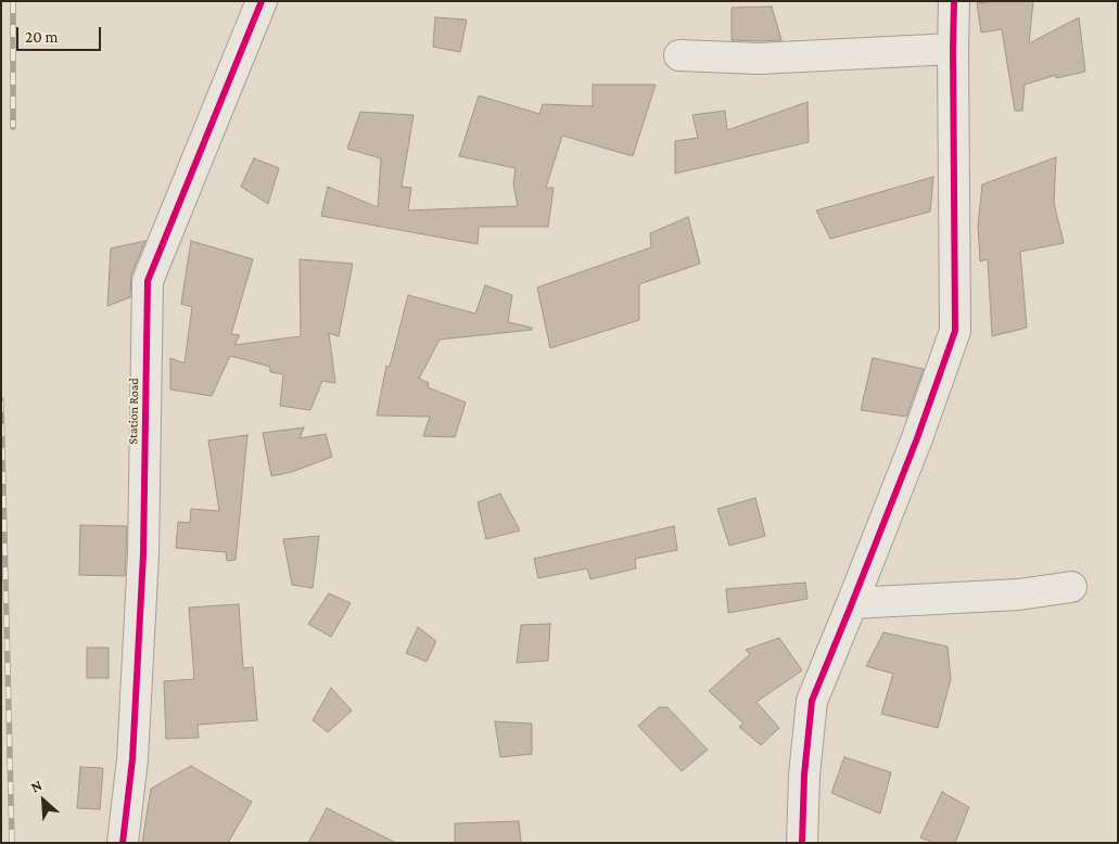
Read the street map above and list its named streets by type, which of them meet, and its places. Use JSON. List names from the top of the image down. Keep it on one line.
{"streets":{"street":["Station Road"]},"scale_bar":"20 m","north":"top left"}
